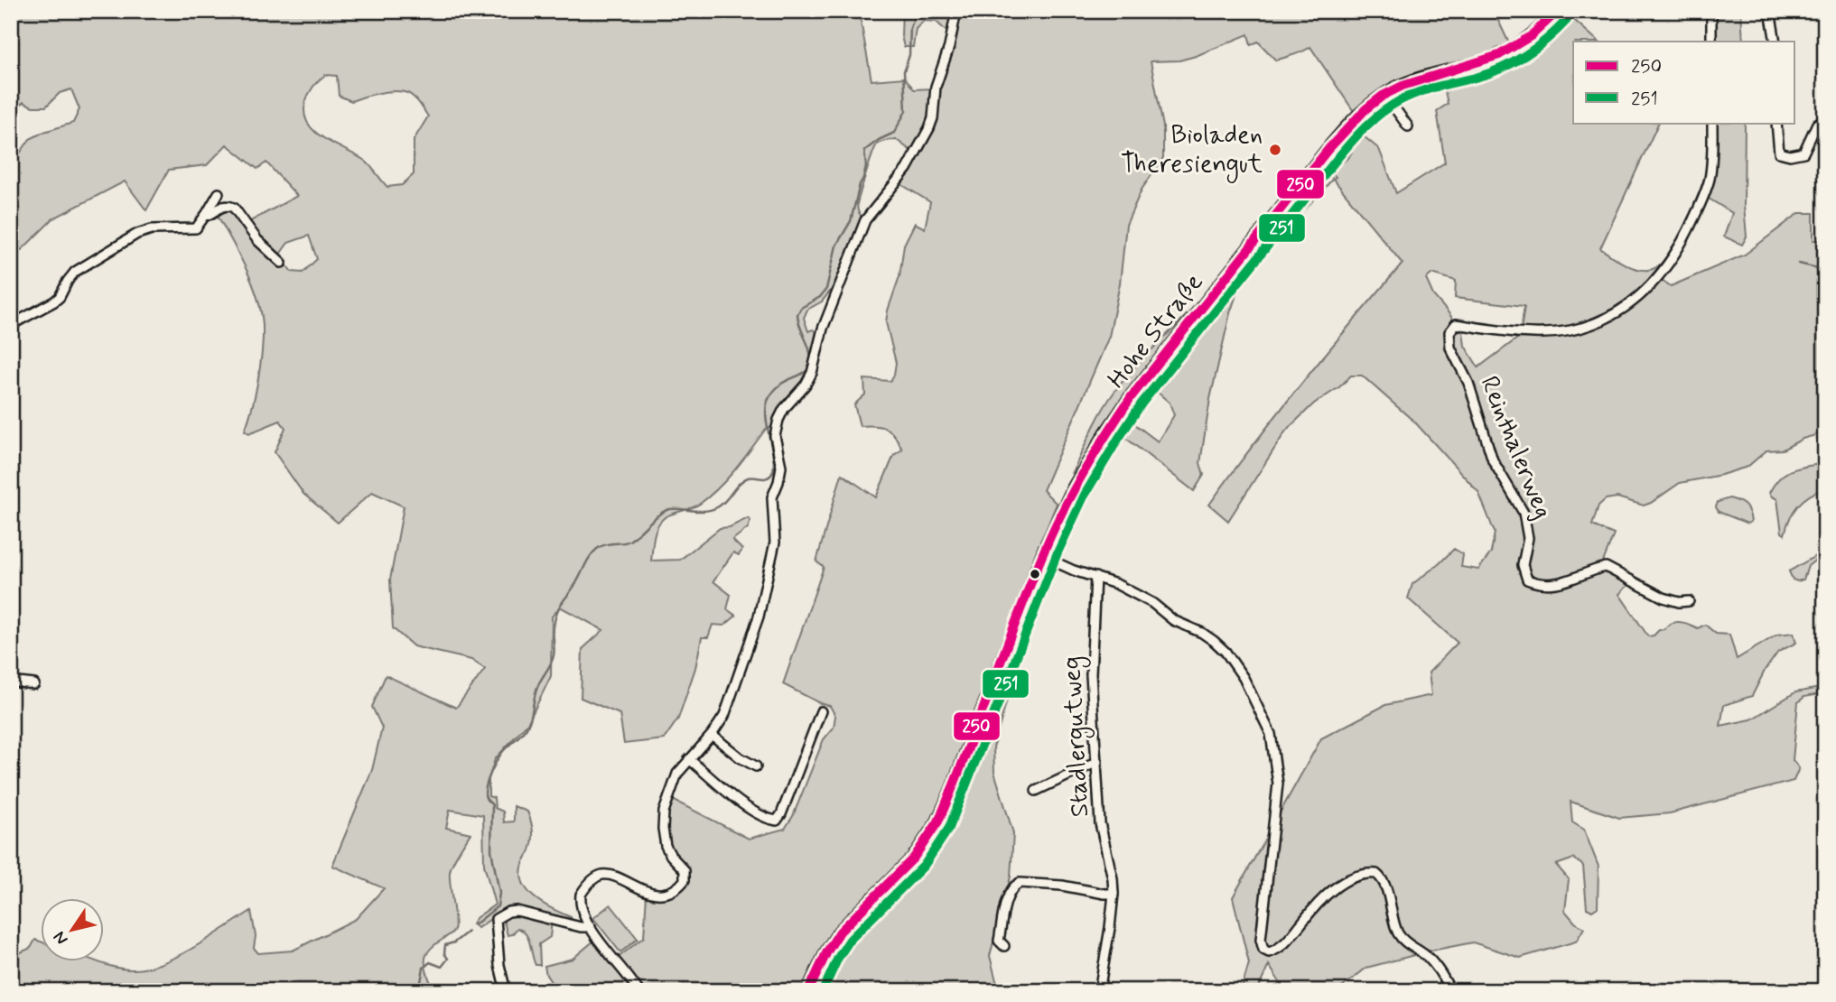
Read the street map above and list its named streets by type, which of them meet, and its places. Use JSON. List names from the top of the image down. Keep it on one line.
{"streets":{"main road":["Hohe Straße"],"street":["Reinthalerweg","Stadlergutweg"]},"places":["Bioladen Theresiengut"],"lines":["transit line 250","transit line 251"],"legend":["250","251"],"north":"bottom left"}
